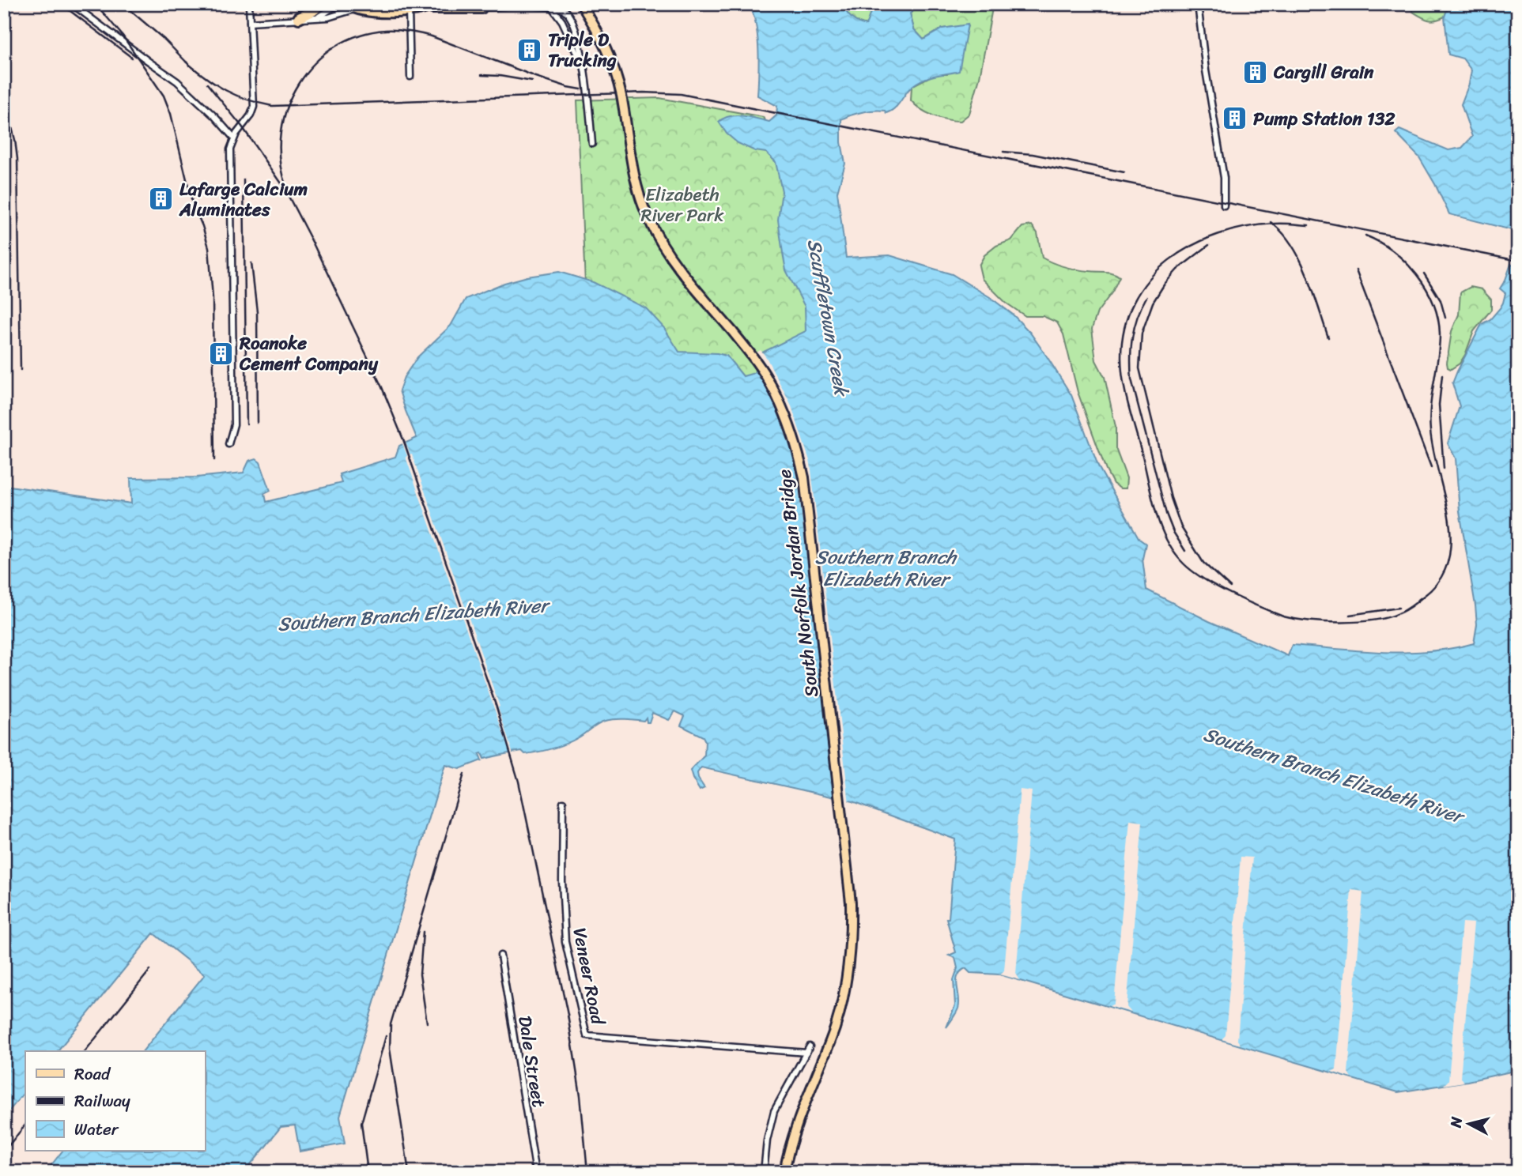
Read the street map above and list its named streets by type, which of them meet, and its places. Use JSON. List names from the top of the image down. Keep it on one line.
{"streets":{"main road":["South Norfolk Jordan Bridge"],"street":["Veneer Road","Dale Street"]},"water":["Scuffletown Creek","Southern Branch Elizabeth River"],"parks":["Elizabeth River Park"],"places":{"building":["Triple D Trucking","Cargill Grain","Pump Station 132","Lafarge Calcium Aluminates","Roanoke Cement Company"]},"legend":["Road","Railway","Water"],"north":"left"}
